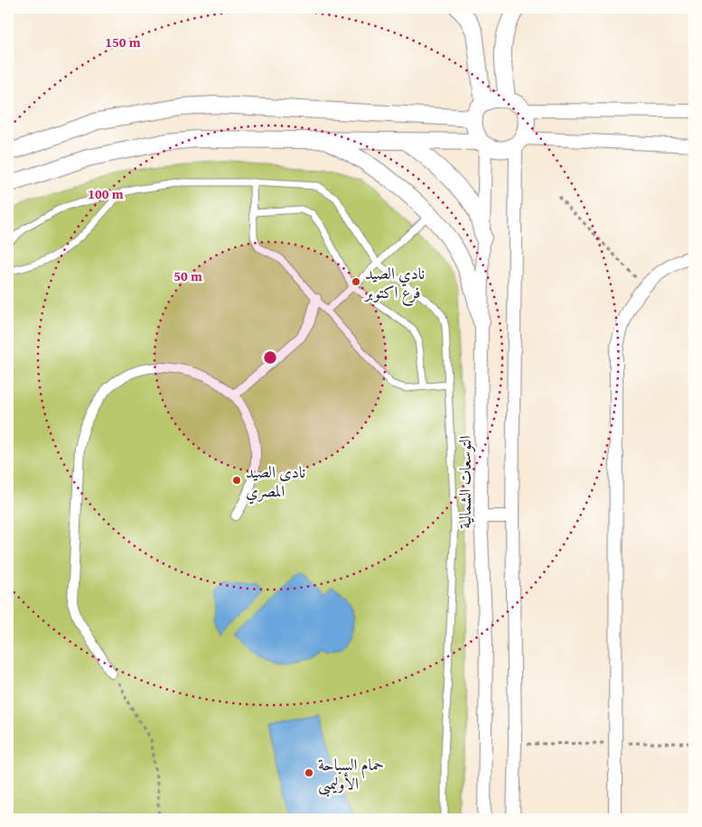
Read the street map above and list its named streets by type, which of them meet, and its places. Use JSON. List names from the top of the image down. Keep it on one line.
{"streets":{"street":["التوسعات الشمالية"]},"places":["نادي الصيد فرع اكتوبر","نادى الصيد المصري","حمام السباحة الأوليمبى"],"rings":["150 m","100 m","50 m"]}
